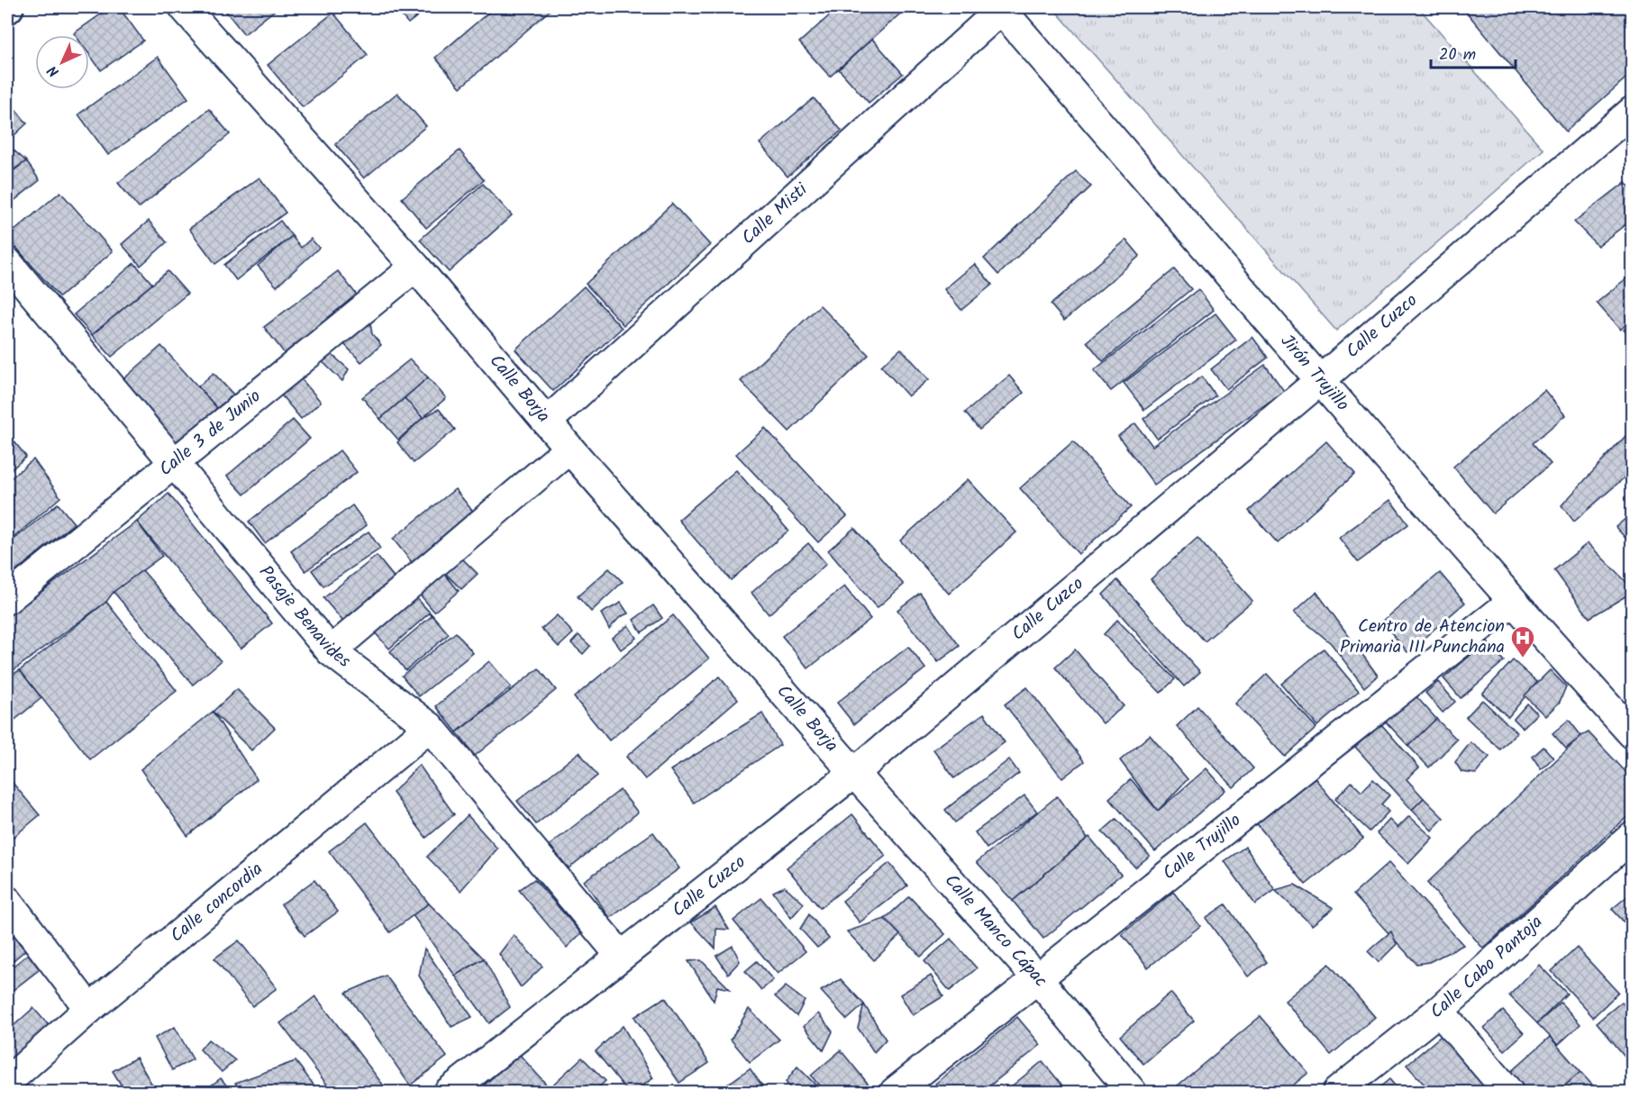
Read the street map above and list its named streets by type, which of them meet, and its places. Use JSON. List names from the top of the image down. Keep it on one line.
{"streets":{"street":["Calle Misti","Calle Cuzco","Jirón Trujillo","Calle Borja","Calle 3 de Junio","Pasaje Benavides","Calle Trujillo","Calle concordia","Calle Manco Cápac","Calle Cabo Pantoja"]},"crossings":[["Calle Misti","Jirón Trujillo"],["Calle Misti","Calle Borja"],["Calle Cuzco","Jirón Trujillo"],["Calle Cuzco","Calle Borja"],["Calle Cuzco","Pasaje Benavides"],["Calle Cuzco","Calle Manco Cápac"],["Jirón Trujillo","Calle Trujillo"],["Calle Borja","Calle 3 de Junio"],["Calle Borja","Calle Manco Cápac"],["Calle 3 de Junio","Pasaje Benavides"],["Pasaje Benavides","Calle concordia"],["Calle Trujillo","Calle Manco Cápac"]],"places":{"hospital":["Centro de Atencion Primaria III Punchana"]},"scale_bar":"20 m","north":"bottom left"}
